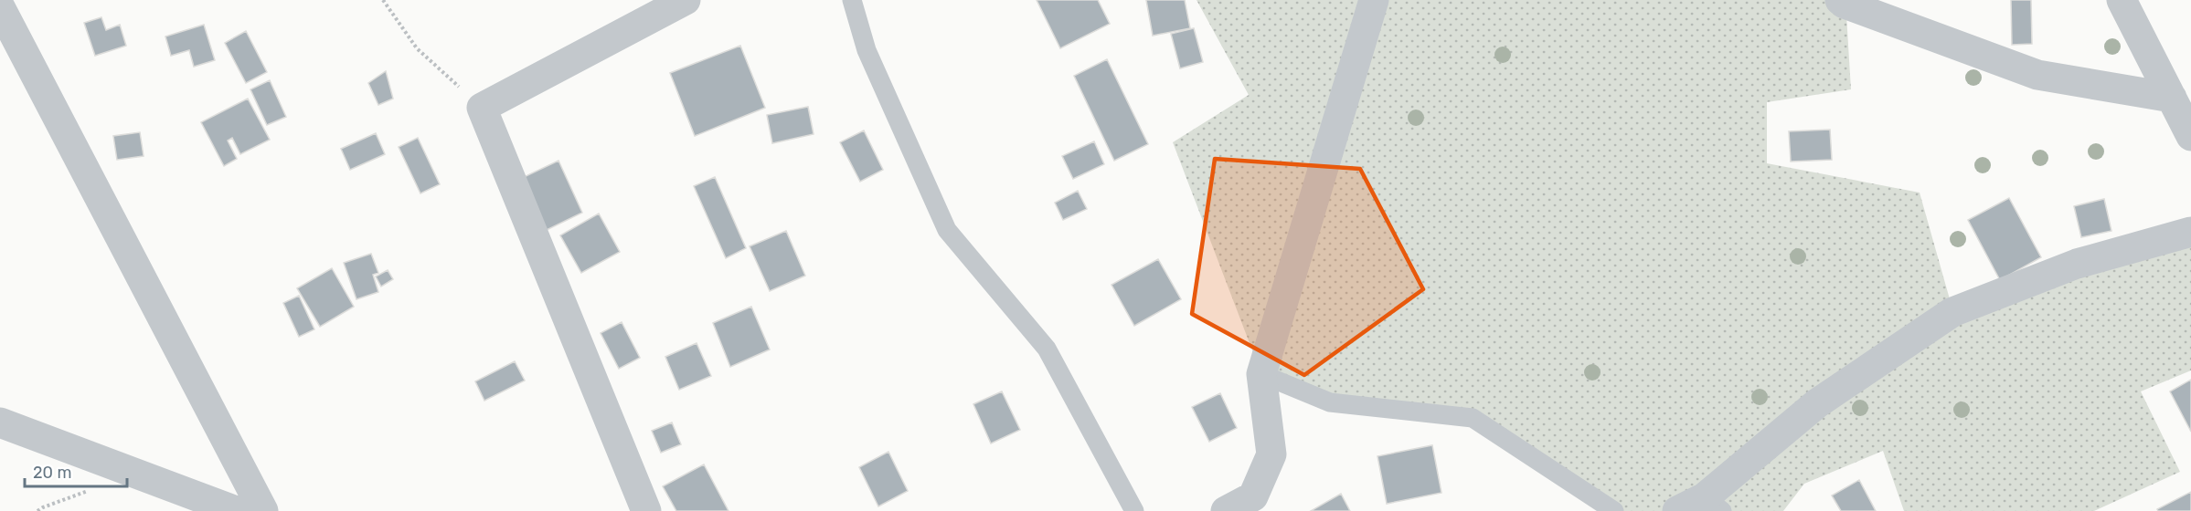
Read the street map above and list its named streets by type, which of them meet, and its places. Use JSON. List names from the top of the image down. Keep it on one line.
{"scale_bar":"20 m"}
